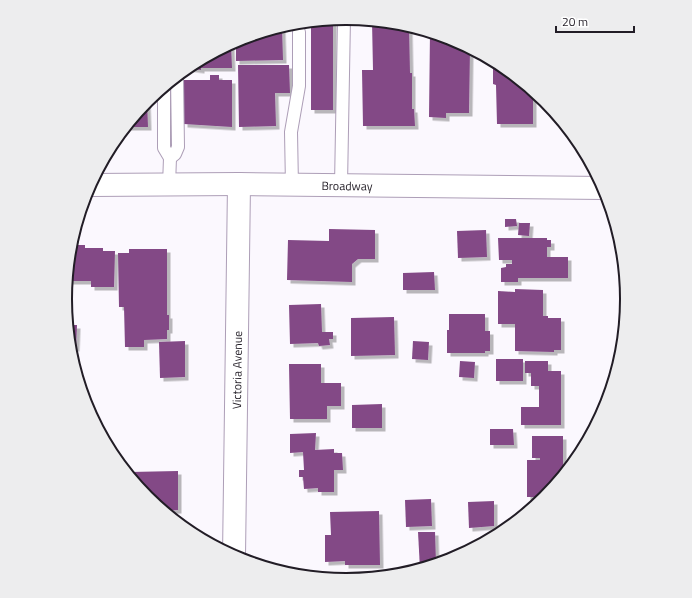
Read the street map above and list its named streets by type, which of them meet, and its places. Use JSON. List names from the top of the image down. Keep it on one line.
{"streets":{"street":["Broadway","Victoria Avenue"]},"crossings":[["Broadway","Victoria Avenue"]],"scale_bar":"20 m"}
